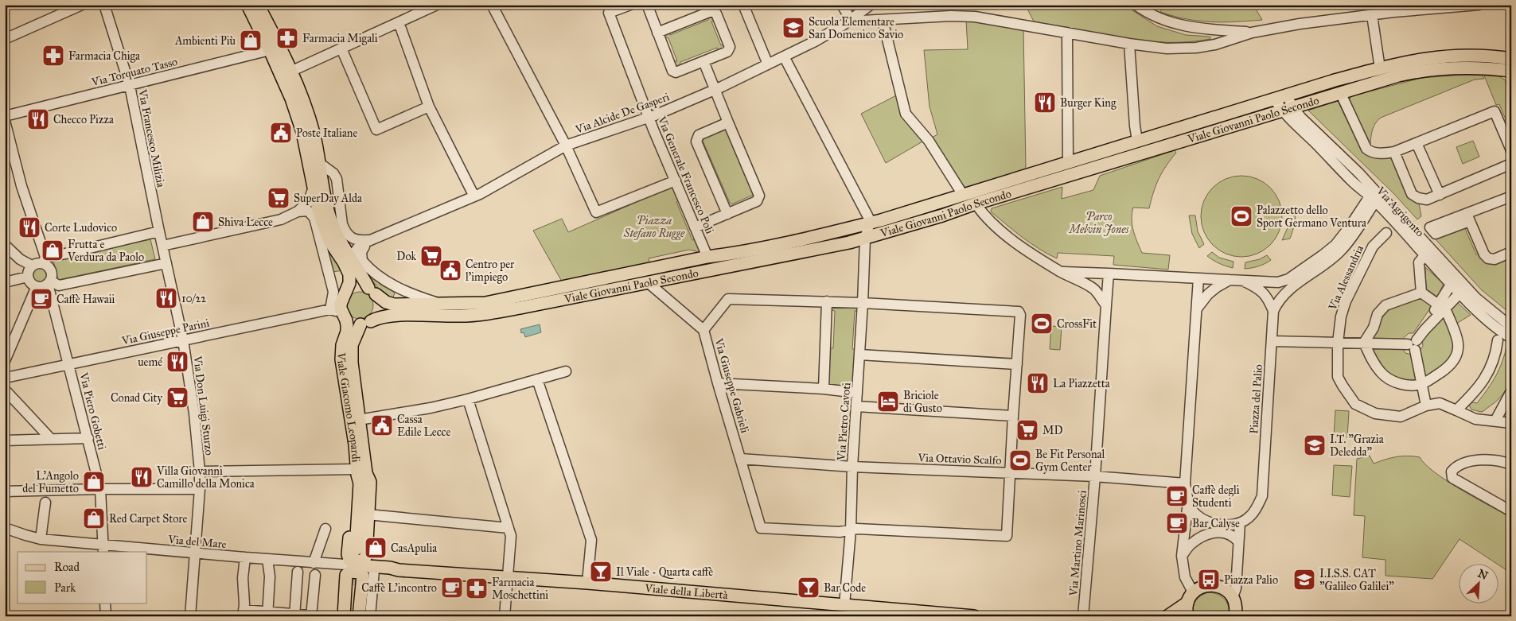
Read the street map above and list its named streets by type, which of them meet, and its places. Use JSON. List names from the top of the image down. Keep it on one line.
{"streets":{"main road":["Viale Giovanni Paolo Secondo","Viale Giacomo Leopardi","Viale della Libertà"],"street":["Via Torquato Tasso","Via Alcide De Gasperi","Via Francesco Milizia","Via Generale Francesco Poli","Via Agrigento","Via Alessandria","Via Giuseppe Parini","Via Giuseppe Gabrieli","Piazza del Palio","Via Don Luigi Sturzo","Via Piero Gobetti","Via Pietro Cavoti","Via Ottavio Scalfo","Via del Mare","Via Martino Marinosci"]},"crossings":[["Via Torquato Tasso","Via Francesco Milizia"],["Via Torquato Tasso","Viale Giacomo Leopardi"],["Via Alcide De Gasperi","Via Generale Francesco Poli"],["Via Alcide De Gasperi","Viale Giacomo Leopardi"],["Viale Giovanni Paolo Secondo","Via Generale Francesco Poli"],["Viale Giovanni Paolo Secondo","Via Agrigento"],["Viale Giovanni Paolo Secondo","Viale Giacomo Leopardi"],["Viale Giovanni Paolo Secondo","Via Pietro Cavoti"],["Via Francesco Milizia","Via Don Luigi Sturzo"],["Via Agrigento","Via Alessandria"],["Via Alessandria","Piazza del Palio"],["Via Giuseppe Parini","Via Don Luigi Sturzo"],["Via Giuseppe Parini","Via Piero Gobetti"],["Via Giuseppe Gabrieli","Via Pietro Cavoti"],["Via Giuseppe Gabrieli","Via Ottavio Scalfo"],["Via Don Luigi Sturzo","Via del Mare"],["Viale Giacomo Leopardi","Via del Mare"],["Viale Giacomo Leopardi","Viale della Libertà"],["Via Piero Gobetti","Via del Mare"],["Via Pietro Cavoti","Via Ottavio Scalfo"],["Via Pietro Cavoti","Viale della Libertà"],["Via Ottavio Scalfo","Via Martino Marinosci"],["Via del Mare","Viale della Libertà"]],"parks":["Parco Melvin Jones","Piazza Stefano Rugge"],"places":{"school or university":["Scuola Elementare San Domenico Savio","I.T. \"Grazia Deledda\"","I.I.S.S. CAT \"Galileo Galilei\""],"pharmacy":["Farmacia Migali","Farmacia Chiga","Farmacia Moschettini"],"shop":["Ambienti Più","Shiva Lecce","Frutta e Verdura da Paolo","L'Angolo del Fumetto","Red Carpet Store","CasApulia"],"restaurant":["Burger King","Checco Pizza","Corte Ludovico","10/22","uemé","La Piazzetta","Villa Giovanni Camillo della Monica"],"public building":["Poste Italiane","Centro per l'impiego","Cassa Edile Lecce"],"supermarket":["SuperDay Alda","Dok","Conad City","MD"],"sports":["Palazzetto dello Sport Germano Ventura","CrossFit","Be Fit Personal Gym Center"],"cafe":["Caffè Hawaii","Caffè degli Studenti","Bar Calyse","Caffè L'incontro"],"hotel":["Briciole di Gusto"],"bar":["Il Viale - Quarta caffè","Bar Code"],"bus stop":["Piazza Palio"]},"legend":["Road","Park"],"north":"top right"}
